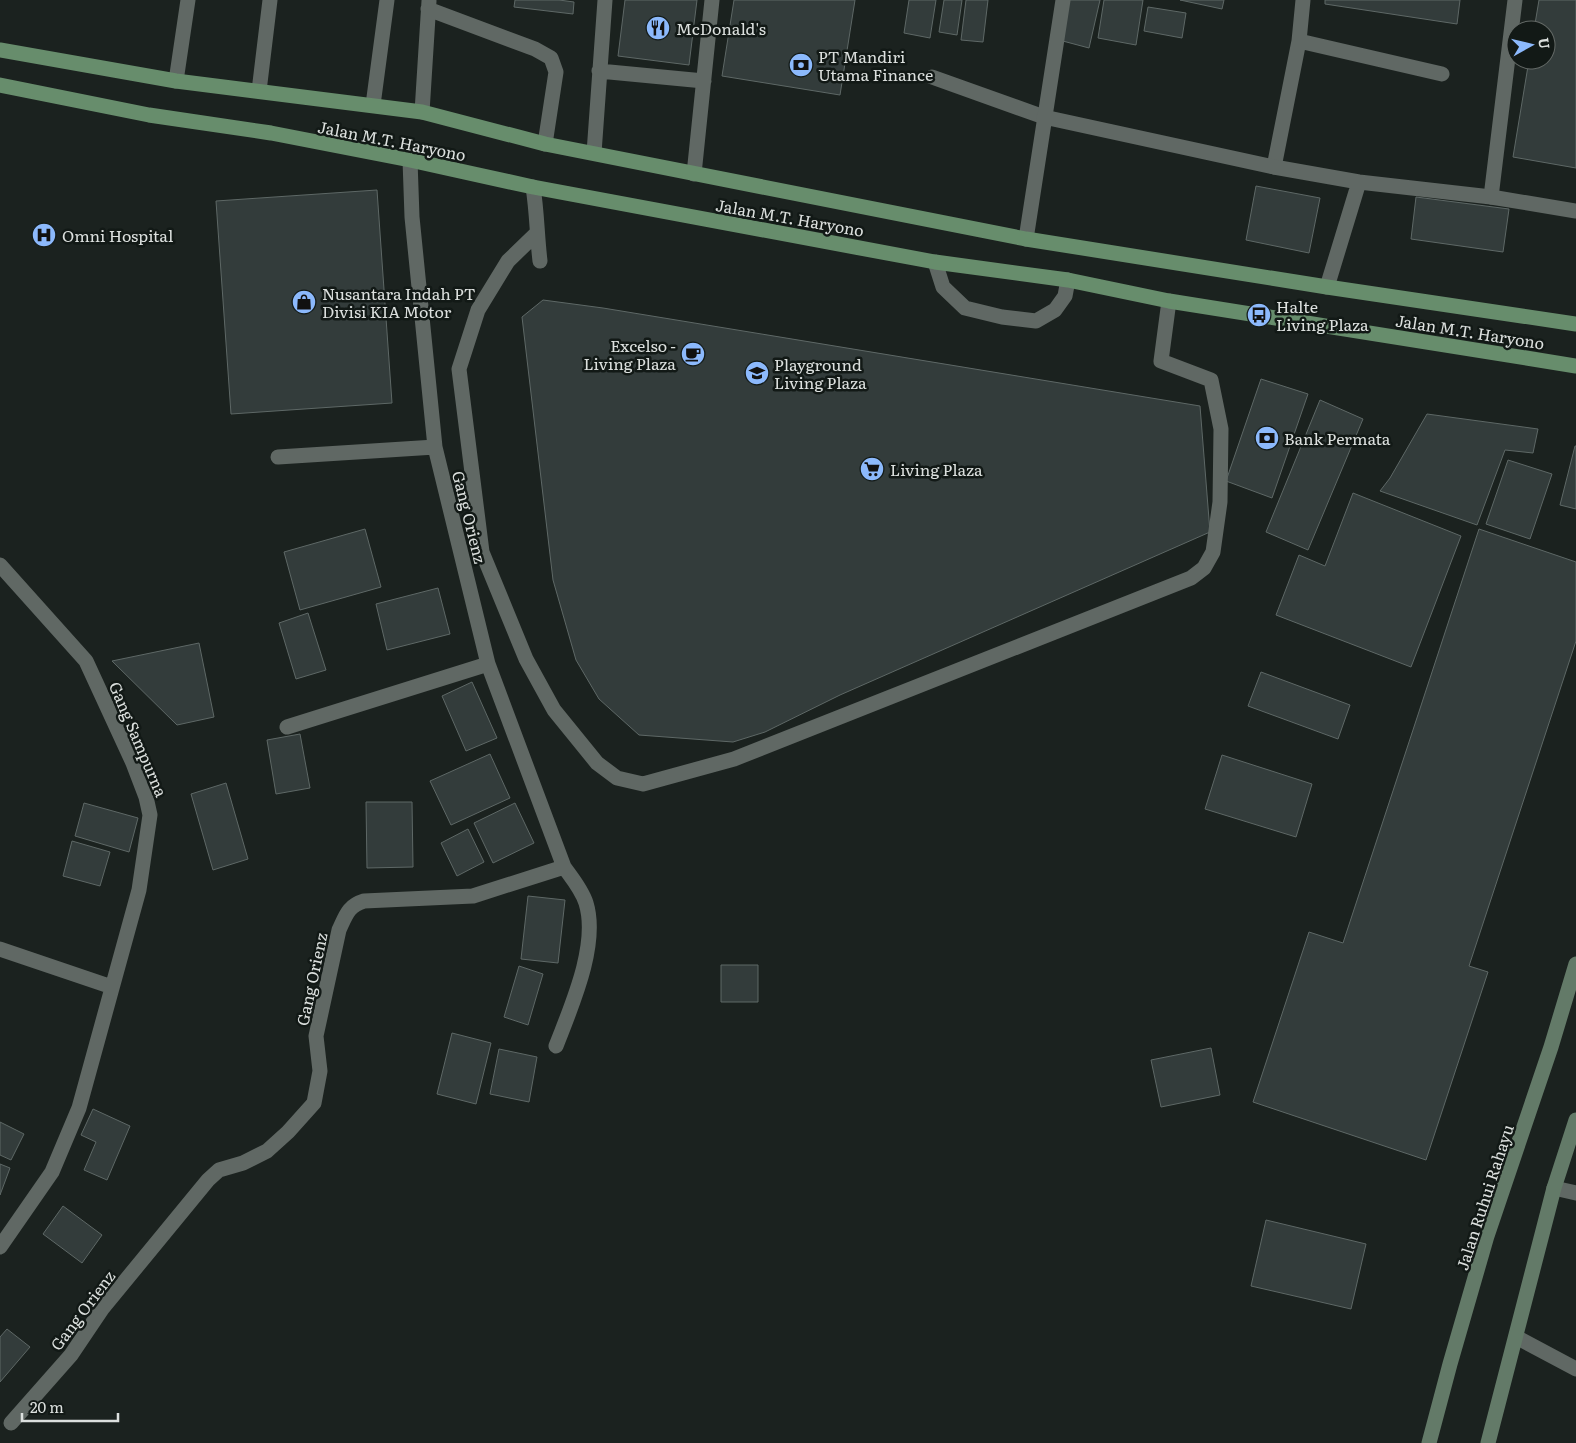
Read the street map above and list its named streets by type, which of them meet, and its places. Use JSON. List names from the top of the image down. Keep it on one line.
{"streets":{"main road":["Jalan M.T. Haryono","Jalan Ruhui Rahayu"],"street":["Gang Orienz","Gang Sampurna"]},"crossings":[["Jalan M.T. Haryono","Gang Orienz"]],"places":{"restaurant":["McDonald's"],"bank":["PT Mandiri Utama Finance","Bank Permata"],"hospital":["Omni Hospital"],"shop":["Nusantara Indah PT Divisi KIA Motor"],"bus stop":["Halte Living Plaza"],"cafe":["Excelso - Living Plaza"],"school or university":["Playground Living Plaza"],"supermarket":["Living Plaza"]},"scale_bar":"20 m","north":"right"}
